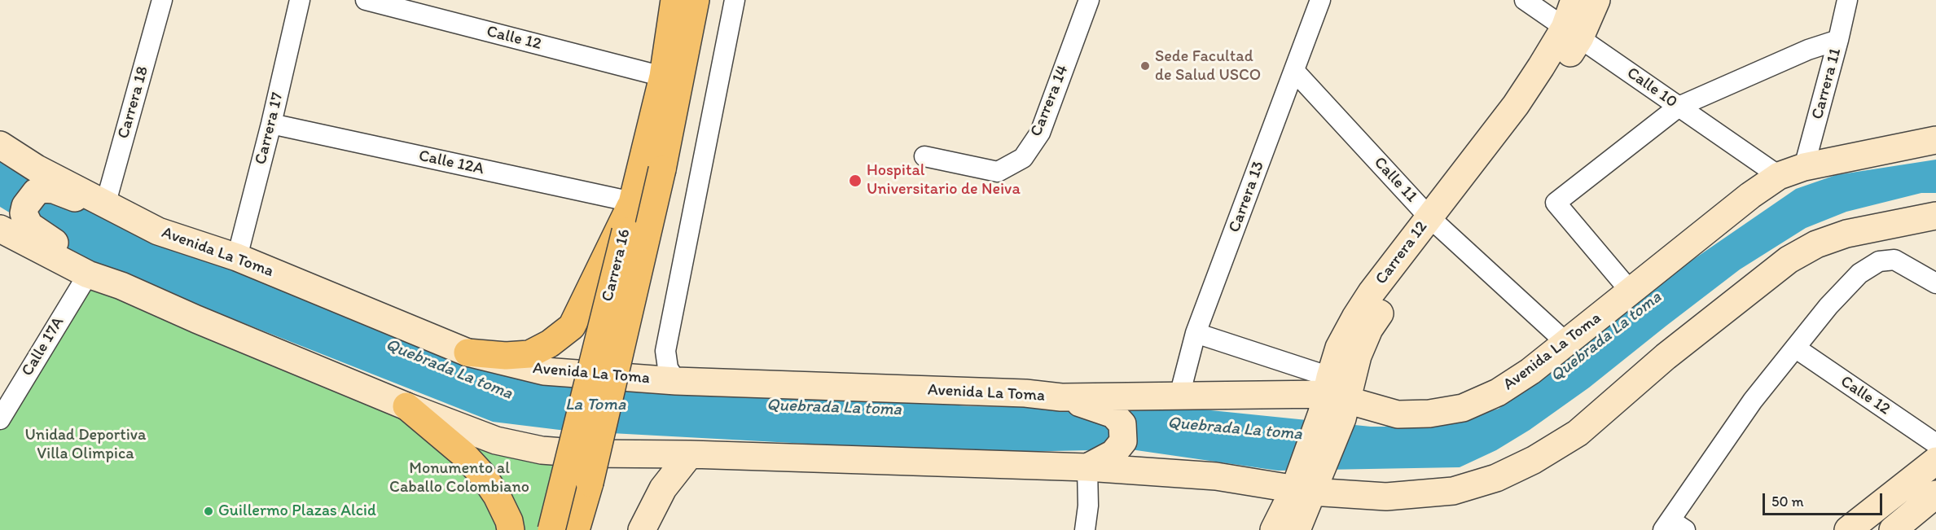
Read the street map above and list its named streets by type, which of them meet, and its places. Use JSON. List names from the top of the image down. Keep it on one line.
{"streets":{"main road":["Avenida La Toma","Carrera 12","Carrera 16"],"street":["Calle 12","Carrera 11","Calle 10","Carrera 14","Carrera 18","Carrera 17","Calle 12A","Calle 11","Carrera 13","Calle 17A"]},"crossings":[["Calle 12","Carrera 16"],["Carrera 11","Avenida La Toma"],["Calle 10","Avenida La Toma"],["Calle 10","Carrera 12"],["Carrera 18","Avenida La Toma"],["Carrera 17","Calle 12A"],["Carrera 17","Avenida La Toma"],["Calle 12A","Carrera 16"],["Calle 11","Carrera 13"],["Calle 11","Avenida La Toma"],["Calle 11","Carrera 12"],["Carrera 13","Avenida La Toma"],["Avenida La Toma","Carrera 12"]],"water":["Quebrada La toma","La Toma"],"parks":["Unidad Deportiva Villa Olimpica","Monumento al Caballo Colombiano"],"places":["Sede Facultad de Salud USCO","Hospital Universitario de Neiva","Guillermo Plazas Alcid"],"scale_bar":"50 m"}
